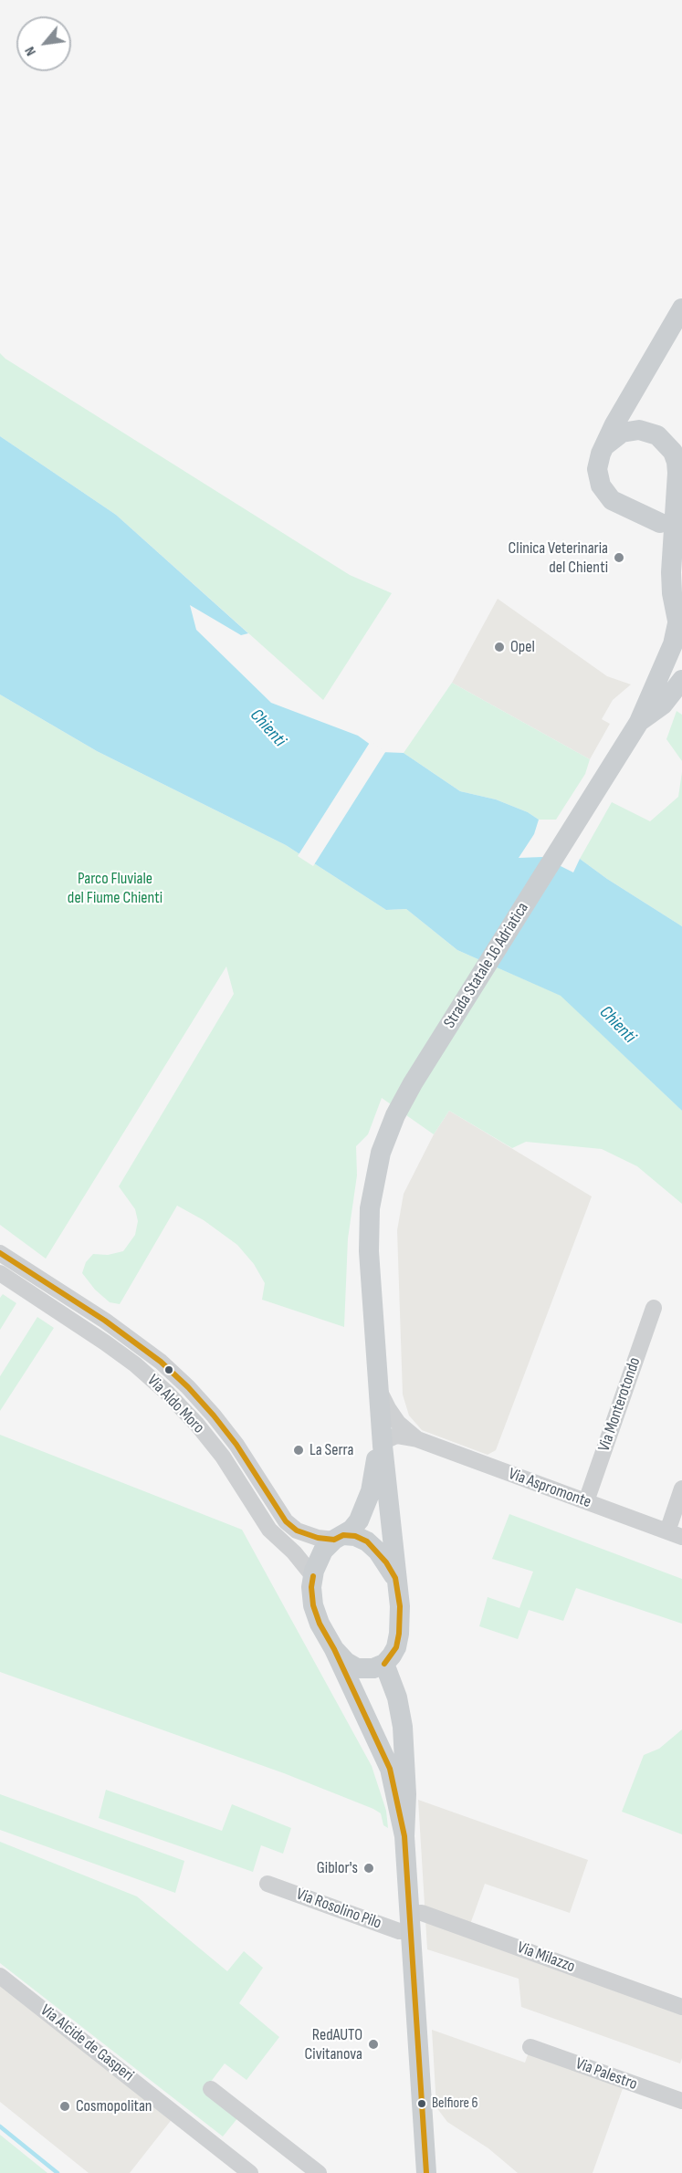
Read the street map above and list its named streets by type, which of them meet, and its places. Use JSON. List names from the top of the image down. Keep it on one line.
{"streets":{"main road":["Strada Statale 16 Adriatica"],"street":["Via Aldo Moro","Via Monterotondo","Via Aspromonte","Via Rosolino Pilo","Via Milazzo","Via Alcide de Gasperi","Via Palestro"]},"crossings":[["Strada Statale 16 Adriatica","Via Aldo Moro"],["Strada Statale 16 Adriatica","Via Aspromonte"],["Via Monterotondo","Via Aspromonte"],["Via Rosolino Pilo","Via Milazzo"]],"water":["Chienti"],"parks":["Parco Fluviale del Fiume Chienti"],"places":["Clinica Veterinaria del Chienti","Opel","La Serra","Giblor's","RedAUTO Civitanova","Belfiore 6","Cosmopolitan"],"north":"bottom left"}
